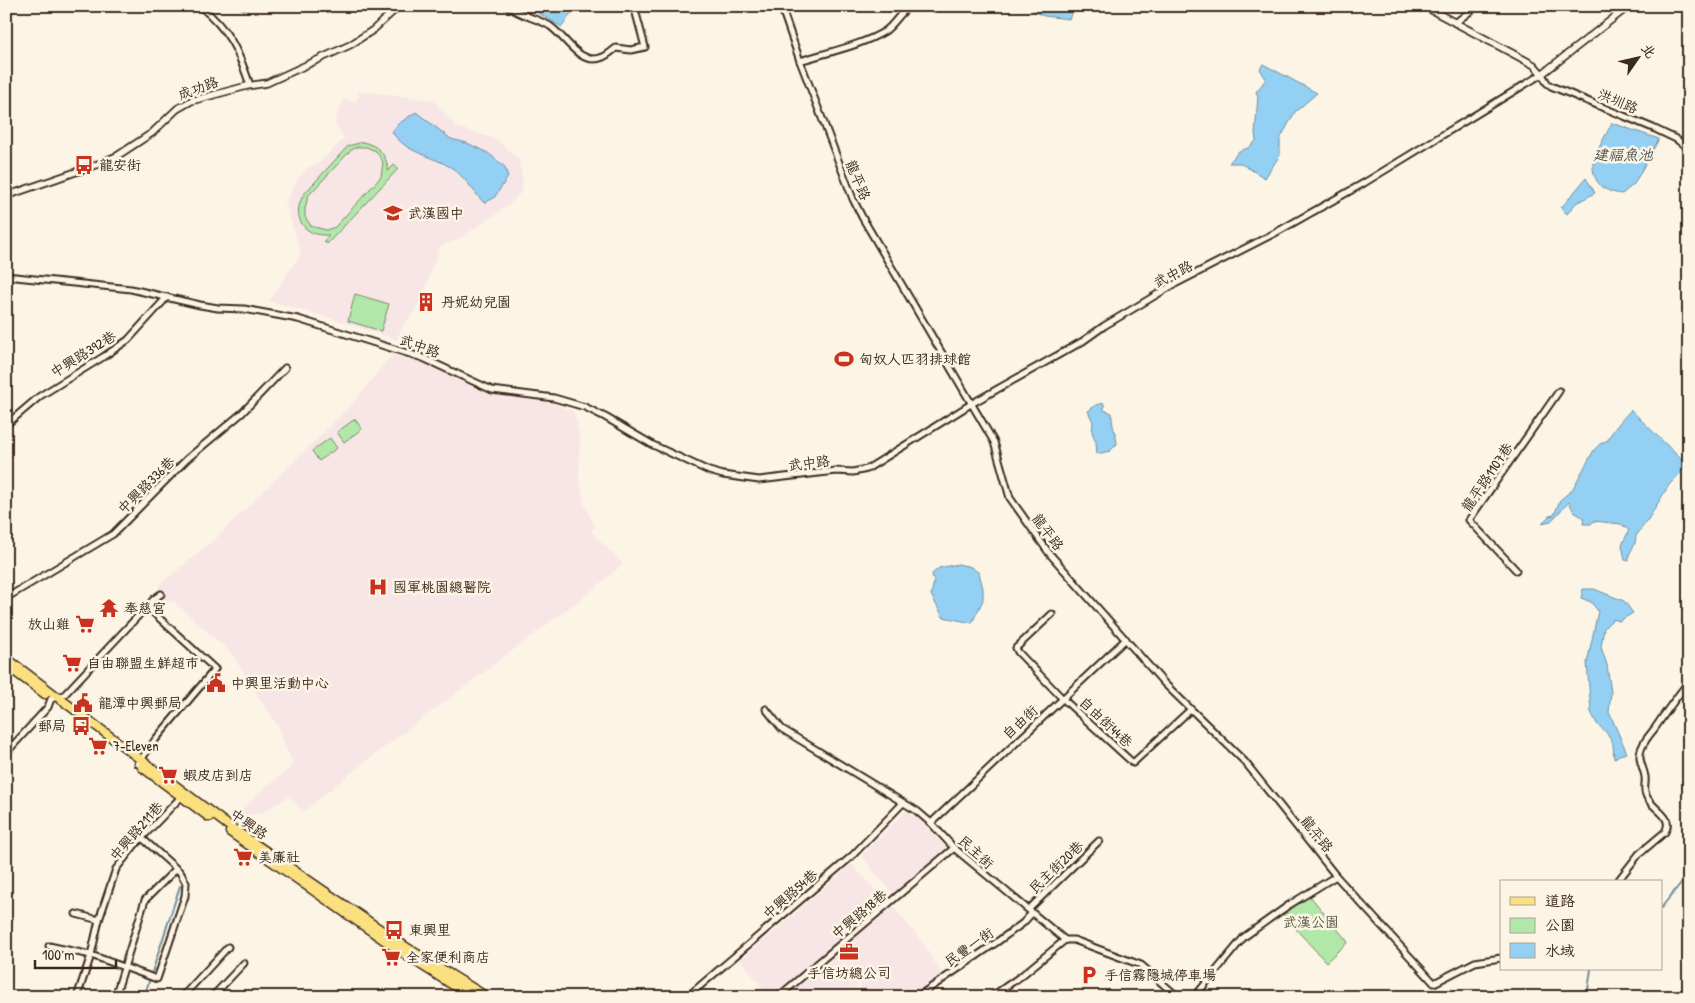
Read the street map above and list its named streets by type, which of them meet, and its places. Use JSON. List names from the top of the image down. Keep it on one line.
{"streets":{"main road":["中興路"],"street":["成功路","洪圳路","龍平路","武中路","中興路392巷","龍平路1107巷","中興路336巷","自由街","自由街44巷","中興路211巷","民主街","民主街20巷","中興路54巷","中興路18巷","民豐一街"]},"crossings":[["洪圳路","武中路"],["龍平路","武中路"],["龍平路","自由街"],["龍平路","自由街44巷"],["武中路","中興路392巷"],["自由街","自由街44巷"],["自由街","民主街"],["中興路","中興路211巷"],["民主街","民主街20巷"],["民主街","中興路54巷"],["民主街","中興路18巷"],["民主街","民豐一街"],["民主街20巷","民豐一街"]],"water":["建福魚池"],"parks":["武漢公園"],"places":{"bus stop":["龍安街","郵局","東興里"],"school or university":["武漢國中"],"building":["丹妮幼兒園"],"sports":["匈奴人匹羽排球館"],"hospital":["國軍桃園總醫院"],"temple":["奉慈宮"],"supermarket":["放山雞","自由聯盟生鮮超市","7-Eleven","蝦皮店到店","美廉社","全家便利商店"],"public building":["中興里活動中心","龍潭中興郵局"],"office":["手信坊總公司"],"parking":["手信霧隱城停車場"]},"legend":["道路","公園","水域"],"scale_bar":"100 m","north":"top right"}
